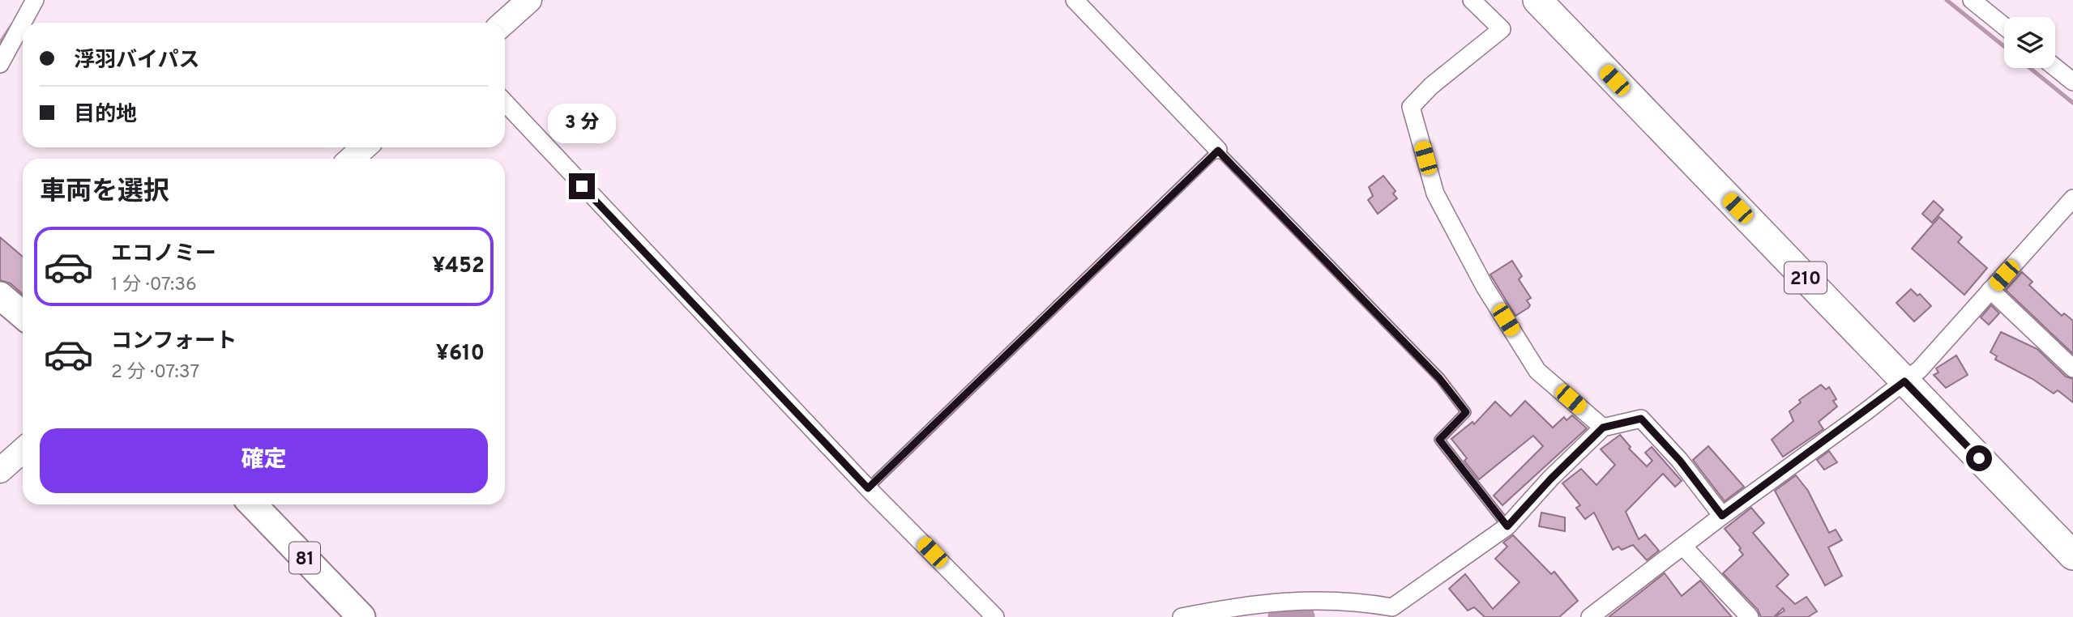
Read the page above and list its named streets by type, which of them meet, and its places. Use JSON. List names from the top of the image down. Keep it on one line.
{"streets":{"highway":["210"],"main road":["81"]},"page":{"banner":["浮羽バイパス","目的地"],"bubble":"3 分","heading":"車両を選択","list":[{"name":"エコノミー","note":"1 分 · 07:36","value":"¥452"},{"name":"コンフォート","note":"2 分 · 07:37","value":"¥610"}],"buttons":"確定"}}
